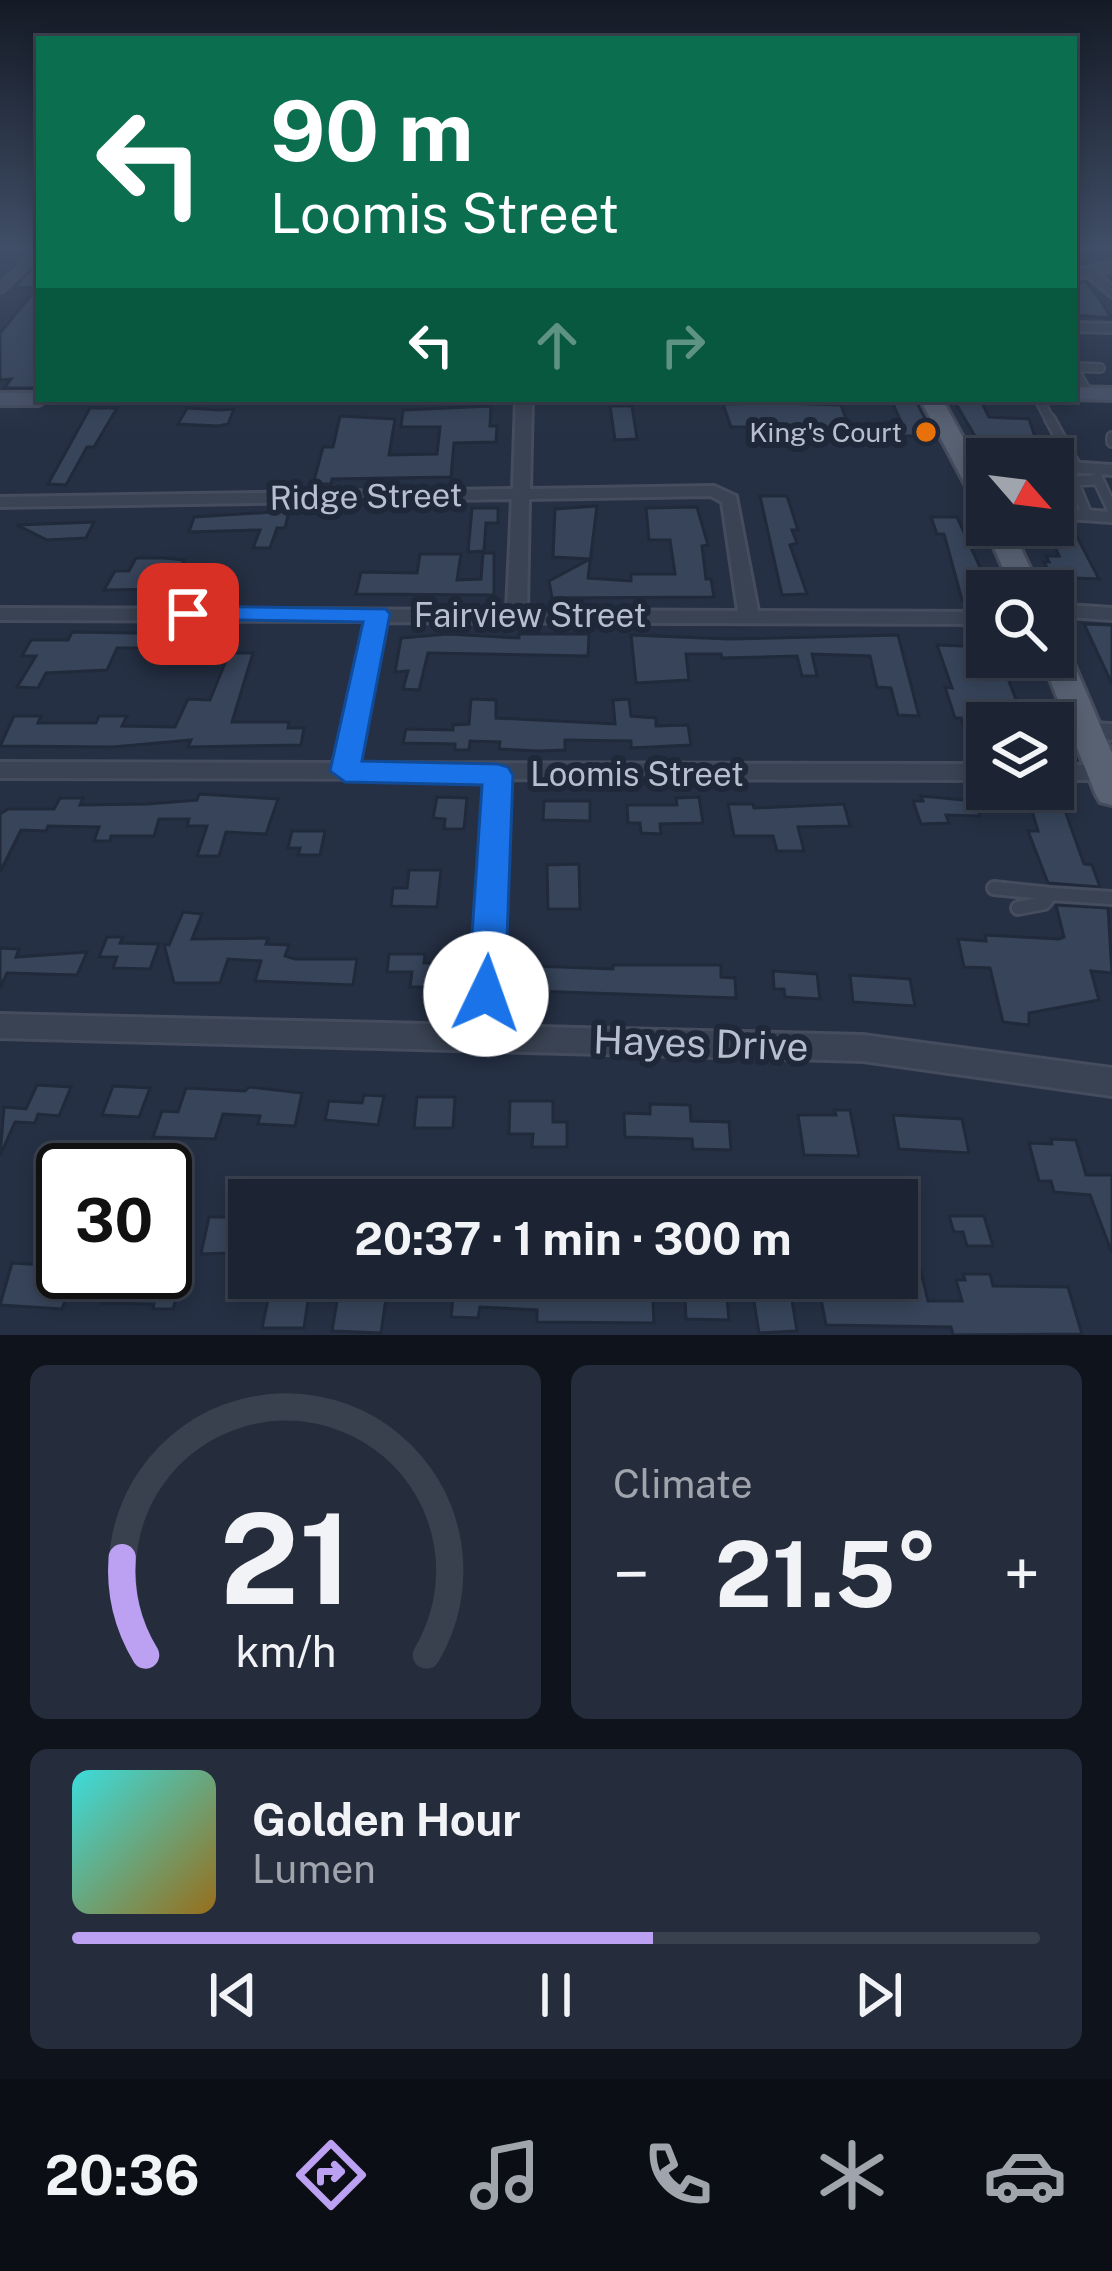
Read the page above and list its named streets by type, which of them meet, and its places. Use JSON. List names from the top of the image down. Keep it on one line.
{"streets":{"street":["Ridge Street","Fairview Street","Loomis Street","Hayes Drive"]},"crossings":[["Ridge Street","Fairview Street"]],"places":["King's Court"],"north":"bottom right","page":{"turn":["90 m","Loomis Street"],"limit":"30","trip":"20:37 · 1 min · 300 m","tile":"Climate","heat":["−","21.5°","+"],"song":["Golden Hour","Lumen"],"tabs":"20:36","gauge":["21","km/h"]}}
